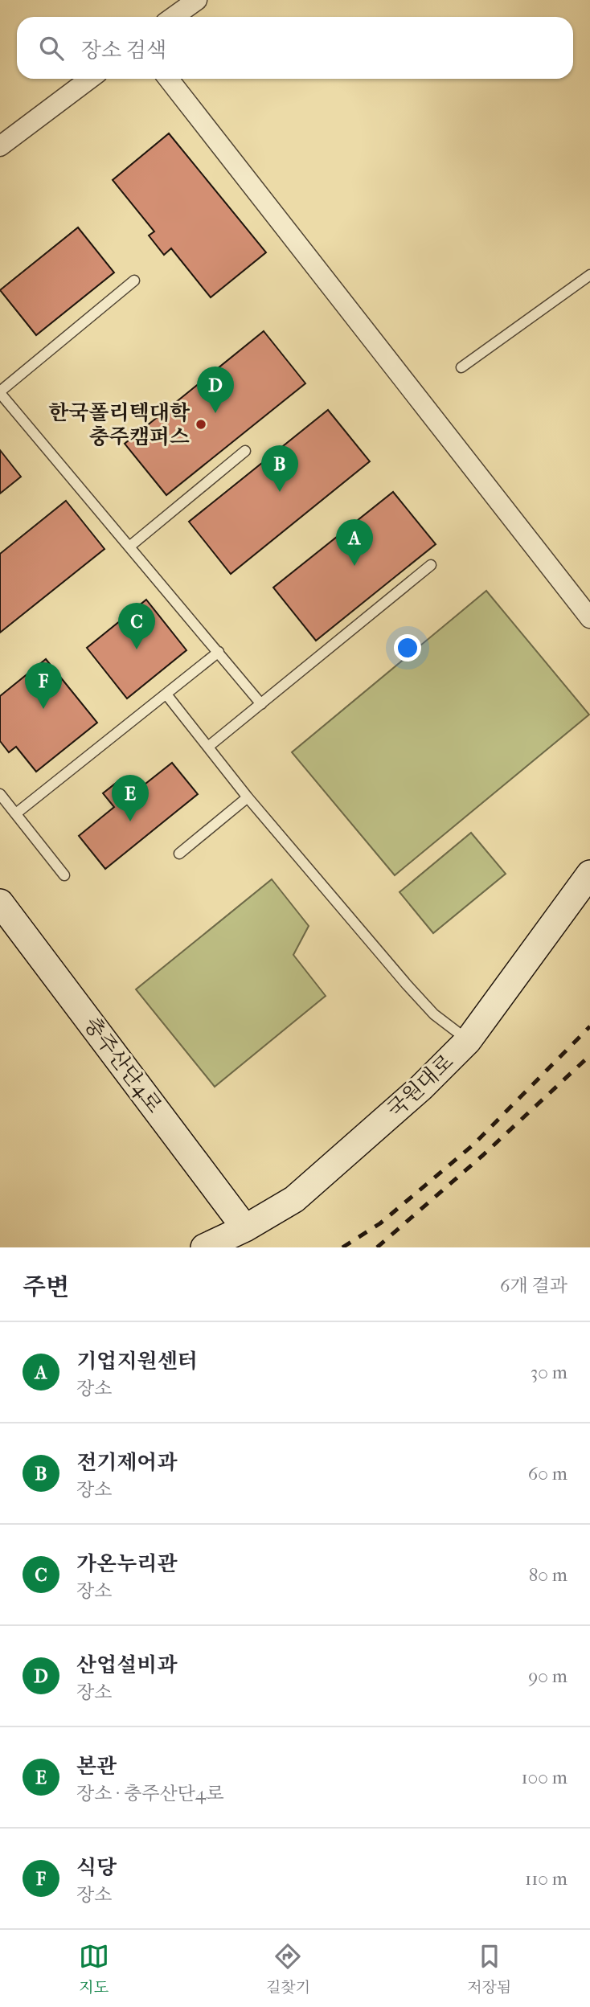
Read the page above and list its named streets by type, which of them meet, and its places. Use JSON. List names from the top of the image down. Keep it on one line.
{"streets":{"street":["충주산단4로","국원대로"]},"crossings":[["충주산단4로","국원대로"]],"places":["한국폴리텍대학 충주캠퍼스"],"page":{"search":"장소 검색","pins":["D","B","A","C","F","E"],"heading":["주변","6개 결과"],"list":[{"mark":"A","name":"기업지원센터","note":"장소","value":"30 m"},{"mark":"B","name":"전기제어과","note":"장소","value":"60 m"},{"mark":"C","name":"가온누리관","note":"장소","value":"80 m"},{"mark":"D","name":"산업설비과","note":"장소","value":"90 m"},{"mark":"E","name":"본관","note":"장소 · 충주산단4로","value":"100 m"},{"mark":"F","name":"식당","note":"장소","value":"110 m"}],"nav":["지도","길찾기","저장됨"]}}
